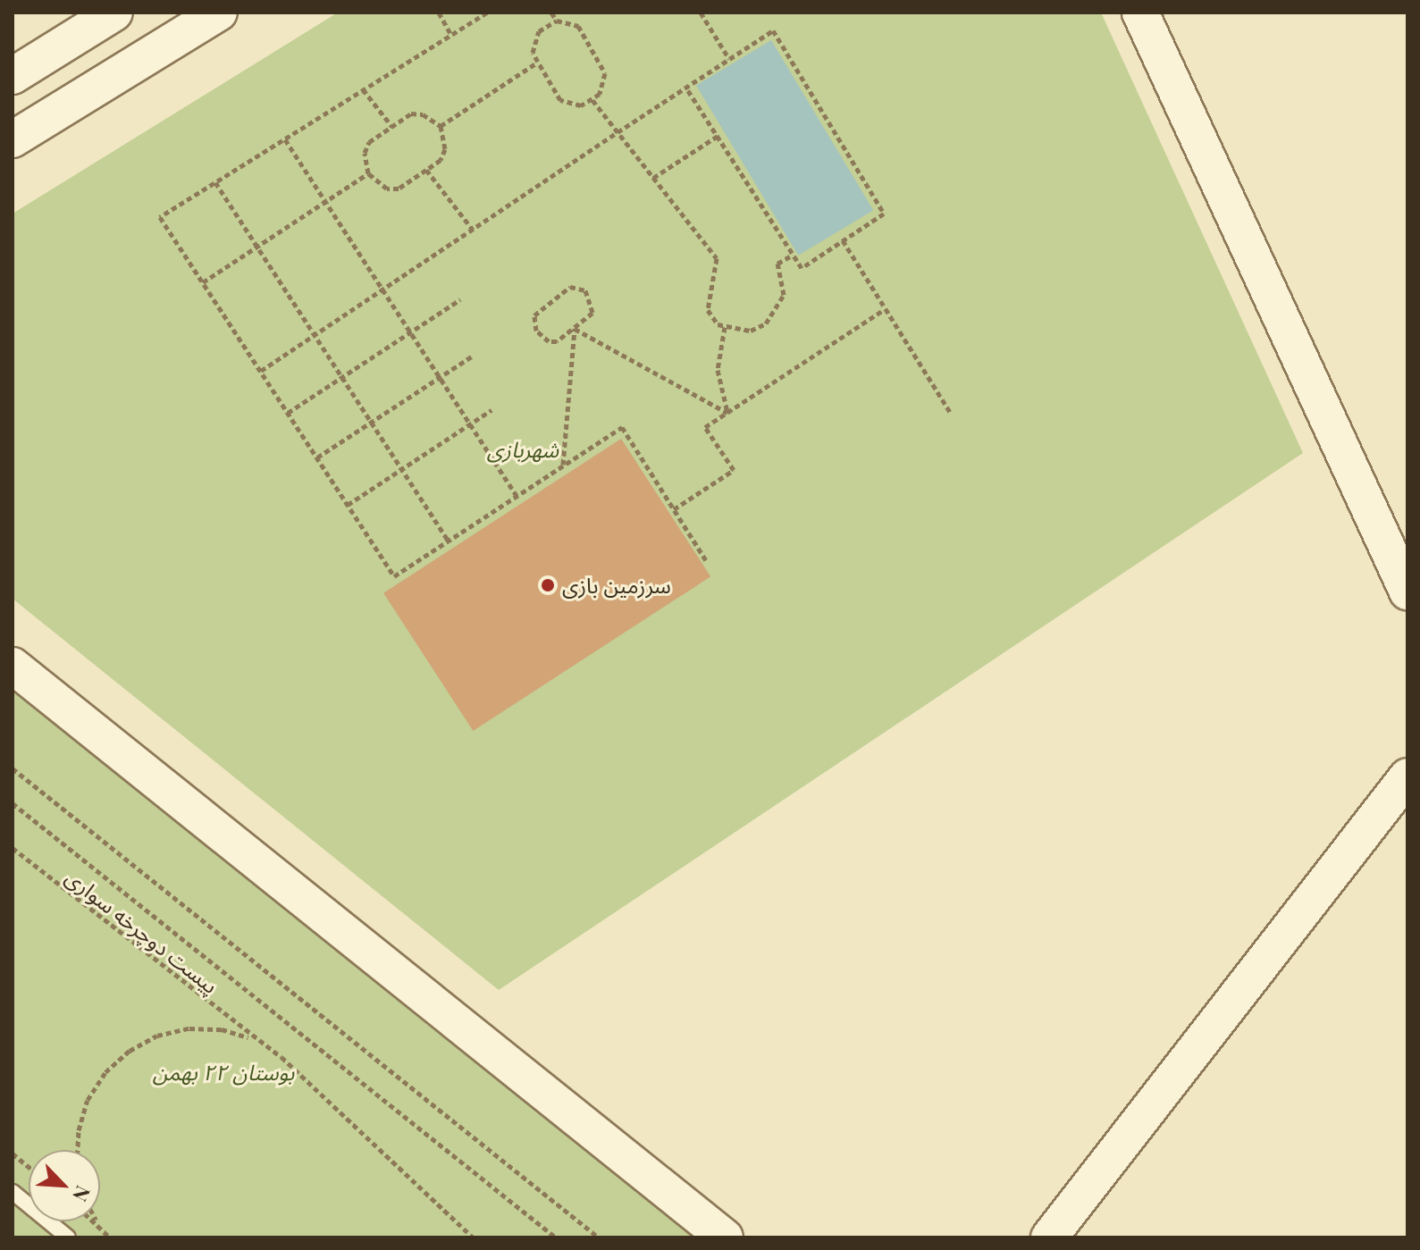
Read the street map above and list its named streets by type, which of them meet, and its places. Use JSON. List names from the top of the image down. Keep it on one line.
{"streets":{"path":["پیست دوچرخه سواری"]},"parks":["شهربازی","بوستان ۲۲ بهمن"],"places":["سرزمین بازی"],"north":"bottom right"}
